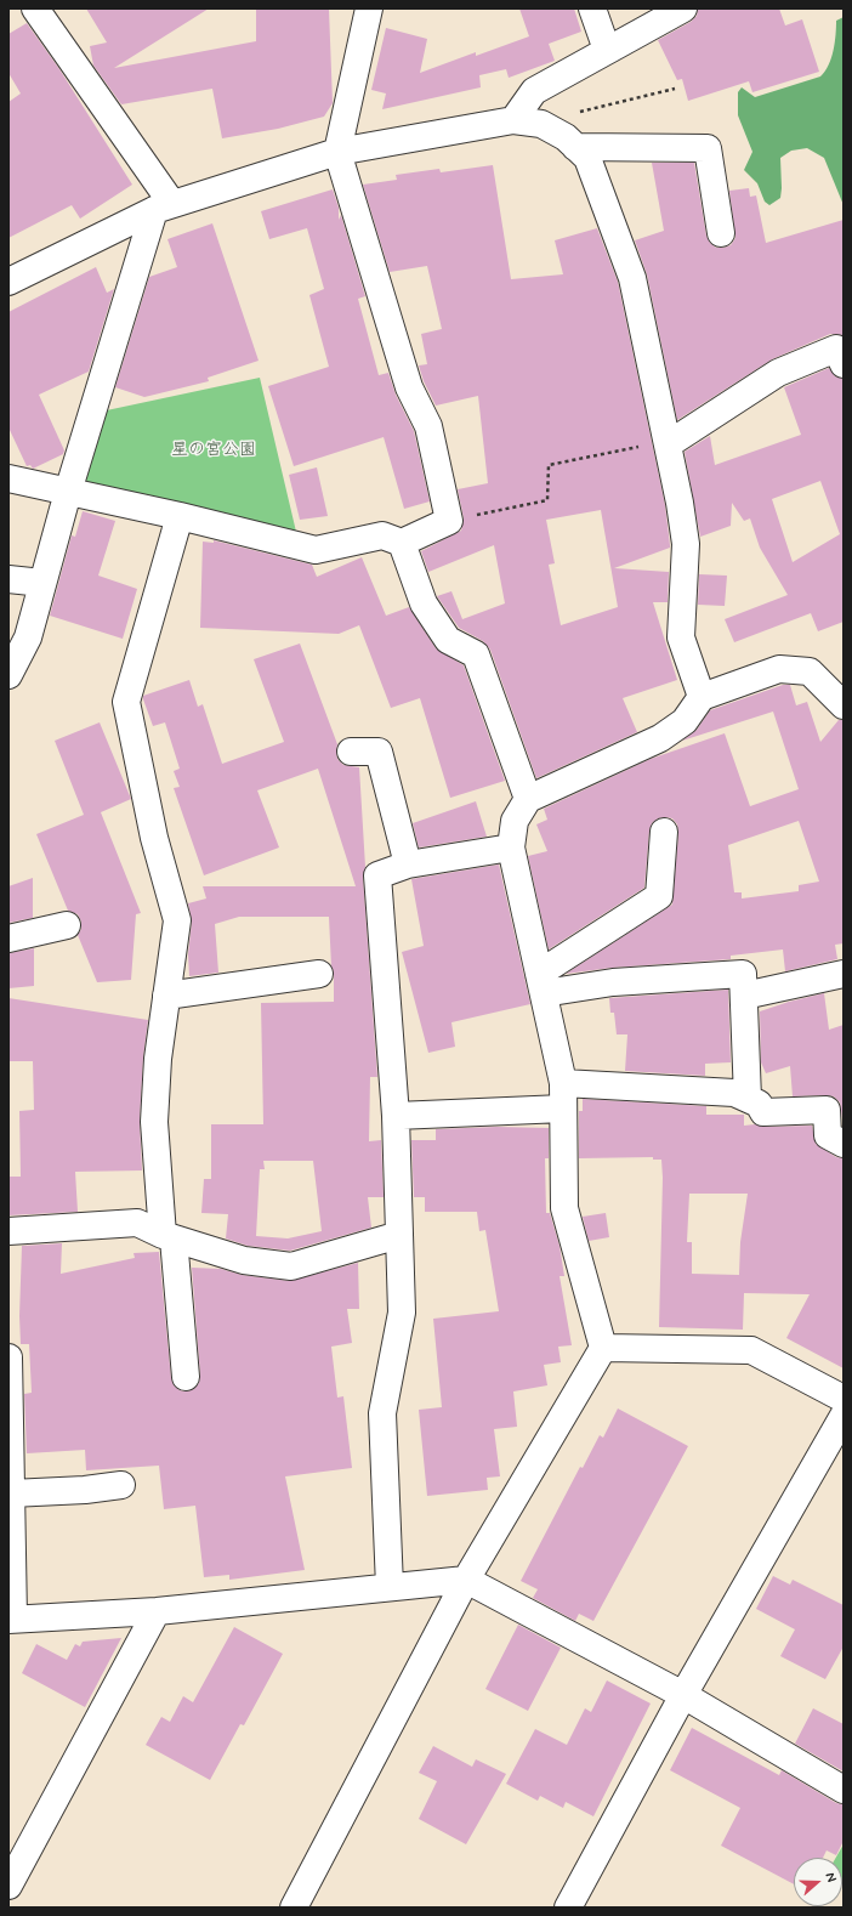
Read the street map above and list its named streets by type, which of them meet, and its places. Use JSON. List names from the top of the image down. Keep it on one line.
{"parks":["星の宮公園"],"north":"right"}
